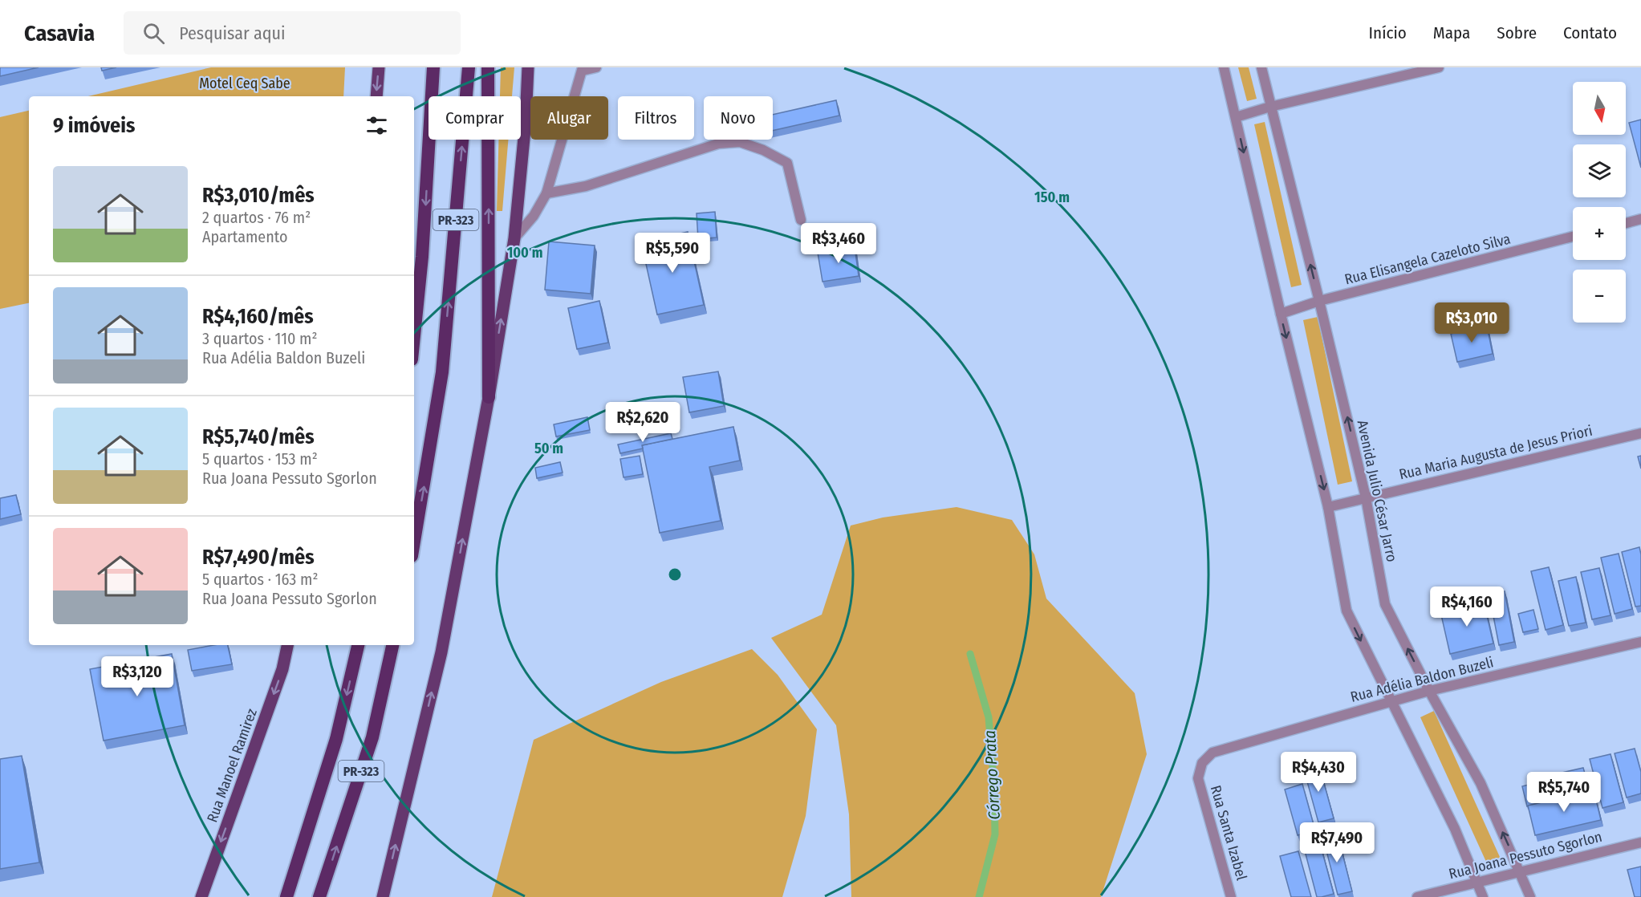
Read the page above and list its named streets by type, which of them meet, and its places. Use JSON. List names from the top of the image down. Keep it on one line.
{"streets":{"highway":["PR-323"],"main road":["Rua Manoel Ramirez"],"street":["Rua Elisangela Cazeloto Silva","Rua Maria Augusta de Jesus Priori","Avenida Julio César Jarro","Rua Adélia Baldon Buzeli","Rua Santa Izabel","Rua Joana Pessuto Sgorlon"]},"crossings":[["Rua Elisangela Cazeloto Silva","Avenida Julio César Jarro"],["Rua Maria Augusta de Jesus Priori","Avenida Julio César Jarro"],["Avenida Julio César Jarro","Rua Adélia Baldon Buzeli"],["Avenida Julio César Jarro","Rua Joana Pessuto Sgorlon"],["Rua Adélia Baldon Buzeli","Rua Santa Izabel"]],"one_way":["Rua Manoel Ramirez"],"water":["Córrego Prata"],"parks":["Motel Ceq Sabe"],"north":"bottom","page":{"header":"Casavia","search":"Pesquisar aqui","nav":["Início","Mapa","Sobre","Contato"],"map_buttons":["+","−"],"chip":["Comprar","Alugar","Filtros","Novo"],"heading":"9 imóveis","list":[{"name":"R$3,010/mês","note":"2 quartos · 76 m² · Apartamento"},{"name":"R$4,160/mês","note":"3 quartos · 110 m² · Rua Adélia Baldon Buzeli"},{"name":"R$5,740/mês","note":"5 quartos · 153 m² · Rua Joana Pessuto Sgorlon"},{"name":"R$7,490/mês","note":"5 quartos · 163 m² · Rua Joana Pessuto Sgorlon"}],"price":["R$3,460","R$5,590","R$3,010","R$2,620","R$4,160","R$3,120","R$4,430","R$5,740","R$7,490"]},"rings":["150 m","100 m","50 m"]}
